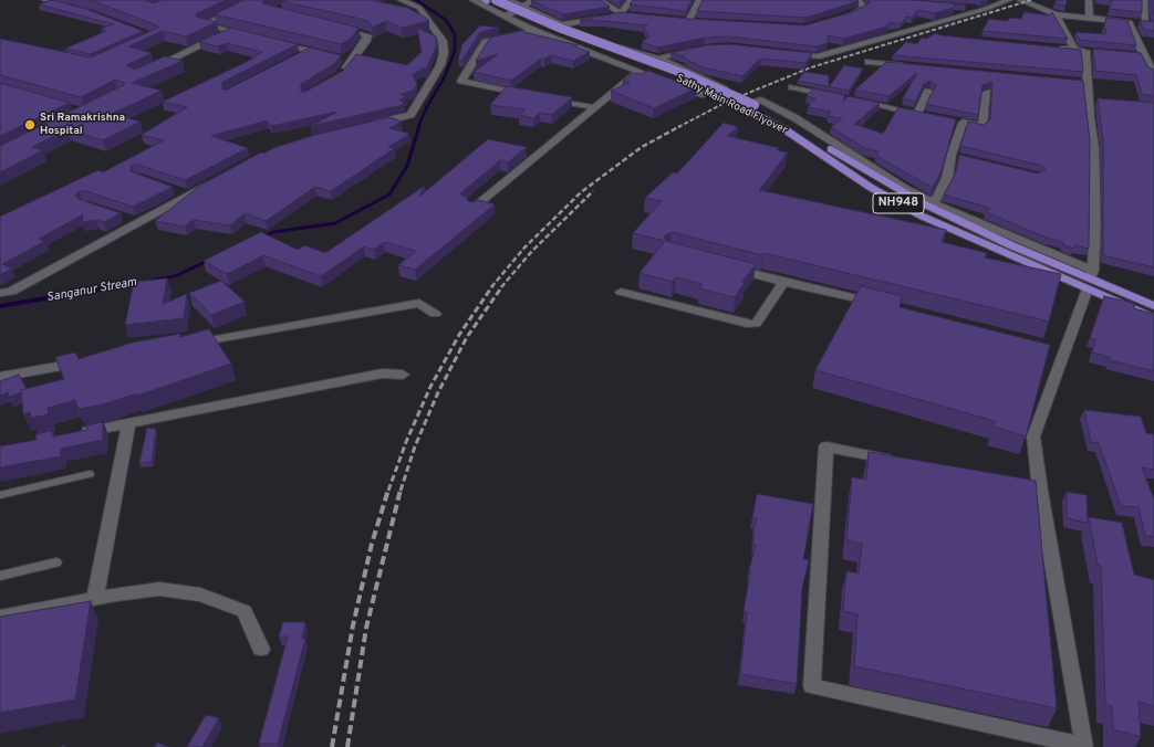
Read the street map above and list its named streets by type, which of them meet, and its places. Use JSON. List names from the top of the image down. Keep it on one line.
{"streets":{"highway":["Sathy Main Road Flyover","NH948"]},"crossings":[["Sathy Main Road Flyover","NH948"]],"water":["Sanganur Stream"],"places":["Sri Ramakrishna Hospital"]}
